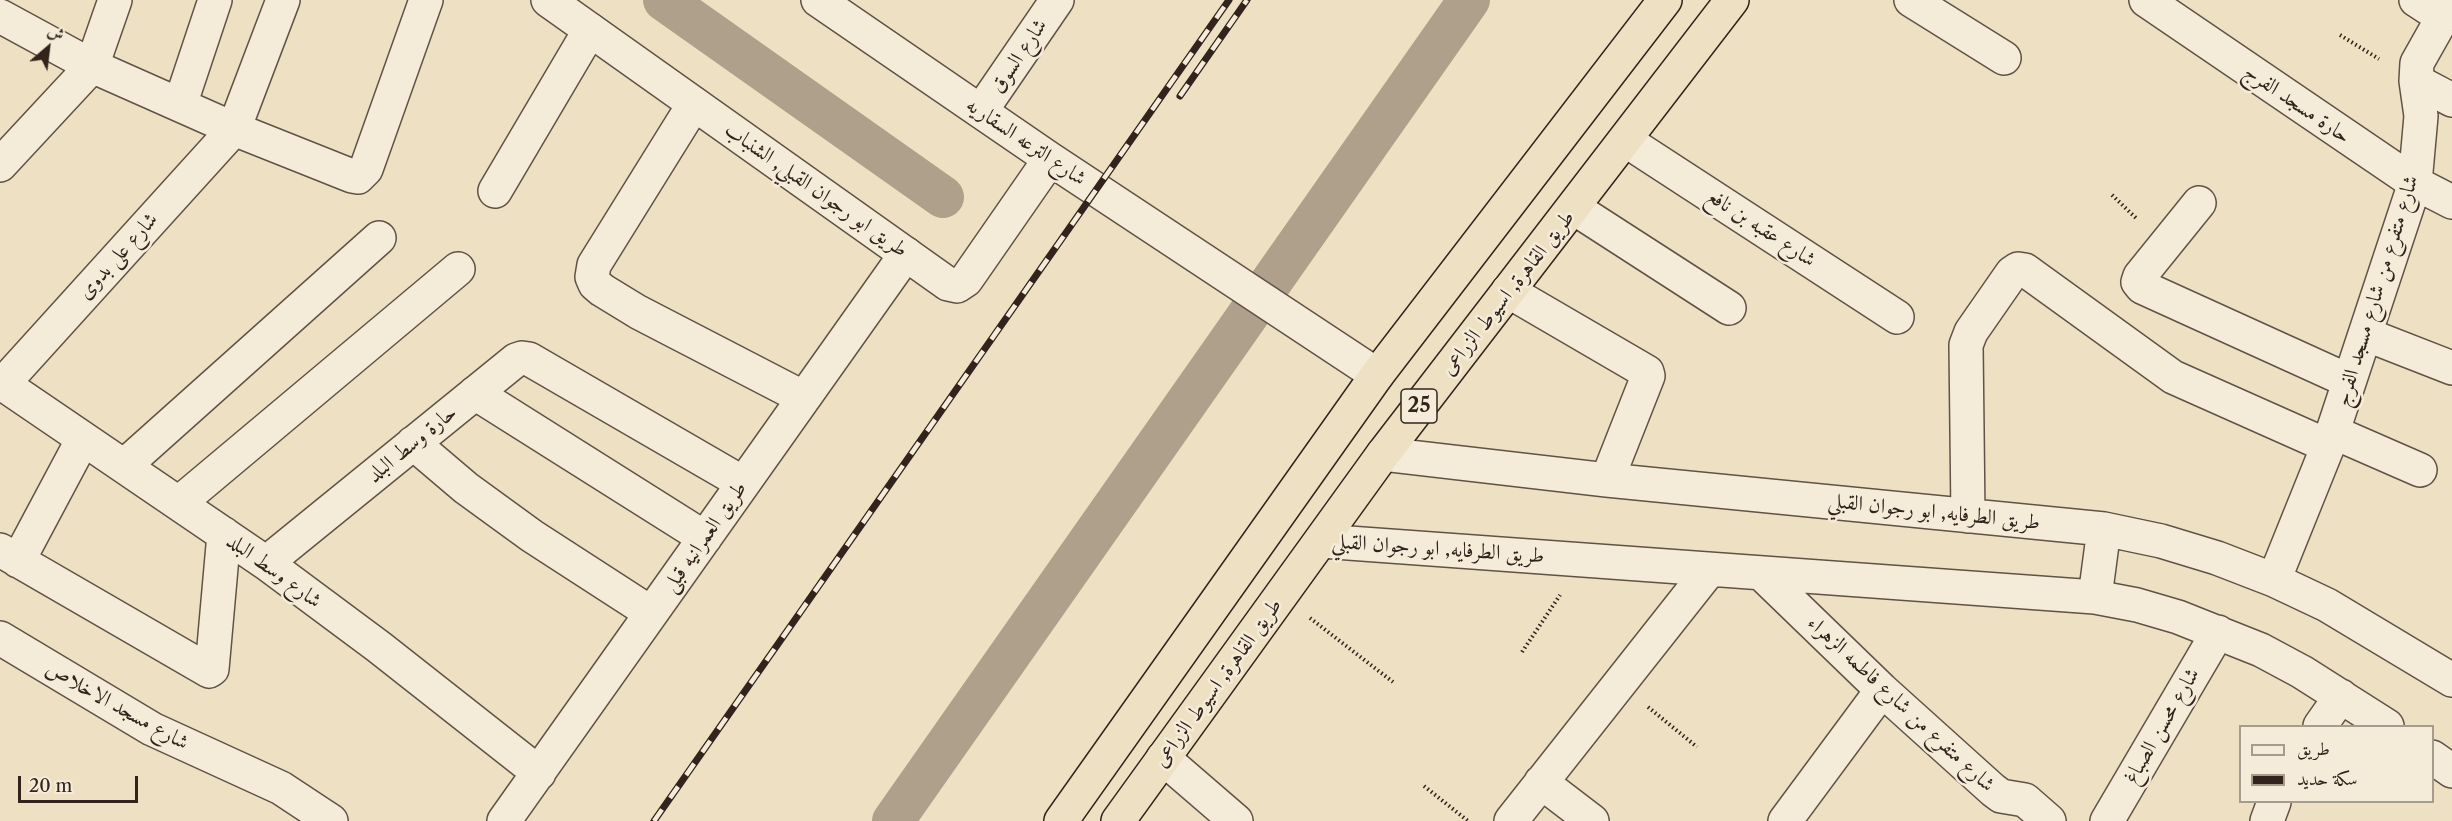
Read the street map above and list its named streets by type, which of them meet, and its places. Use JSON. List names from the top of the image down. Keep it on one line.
{"streets":{"highway":["طريق القاهرة, اسيوط الزراعى","25"],"street":["شارع السوق","حارة مسجد الفرج","شارع الترعه السقاريه","طريق ابو رجوان القبلي, الشنباب","شارع عقبه بن نافع","شارع على بدوى","شارع متفرع من شارع مسجد الفرج","حارة وسط البلد","طريق الطرفايه, ابو رجوان القبلي","طريق العمرانيه قبلى","شارع وسط البلد","شارع متفرع من شارع فاطمه الزهراء","شارع مسجد الاخلاص","شارع محسن الصباغ"]},"crossings":[["شارع السوق","شارع الترعه السقاريه"],["حارة مسجد الفرج","شارع متفرع من شارع مسجد الفرج"],["شارع الترعه السقاريه","طريق ابو رجوان القبلي, الشنباب"],["شارع الترعه السقاريه","25"],["طريق ابو رجوان القبلي, الشنباب","طريق العمرانيه قبلى"],["شارع عقبه بن نافع","طريق القاهرة, اسيوط الزراعى"],["شارع على بدوى","شارع وسط البلد"],["شارع متفرع من شارع مسجد الفرج","طريق الطرفايه, ابو رجوان القبلي"],["طريق القاهرة, اسيوط الزراعى","طريق الطرفايه, ابو رجوان القبلي"],["حارة وسط البلد","طريق العمرانيه قبلى"],["حارة وسط البلد","شارع وسط البلد"],["طريق الطرفايه, ابو رجوان القبلي","شارع متفرع من شارع فاطمه الزهراء"],["طريق الطرفايه, ابو رجوان القبلي","شارع محسن الصباغ"],["طريق العمرانيه قبلى","شارع وسط البلد"]],"legend":["طريق","سكة حديد"],"scale_bar":"20 m","north":"top right"}
